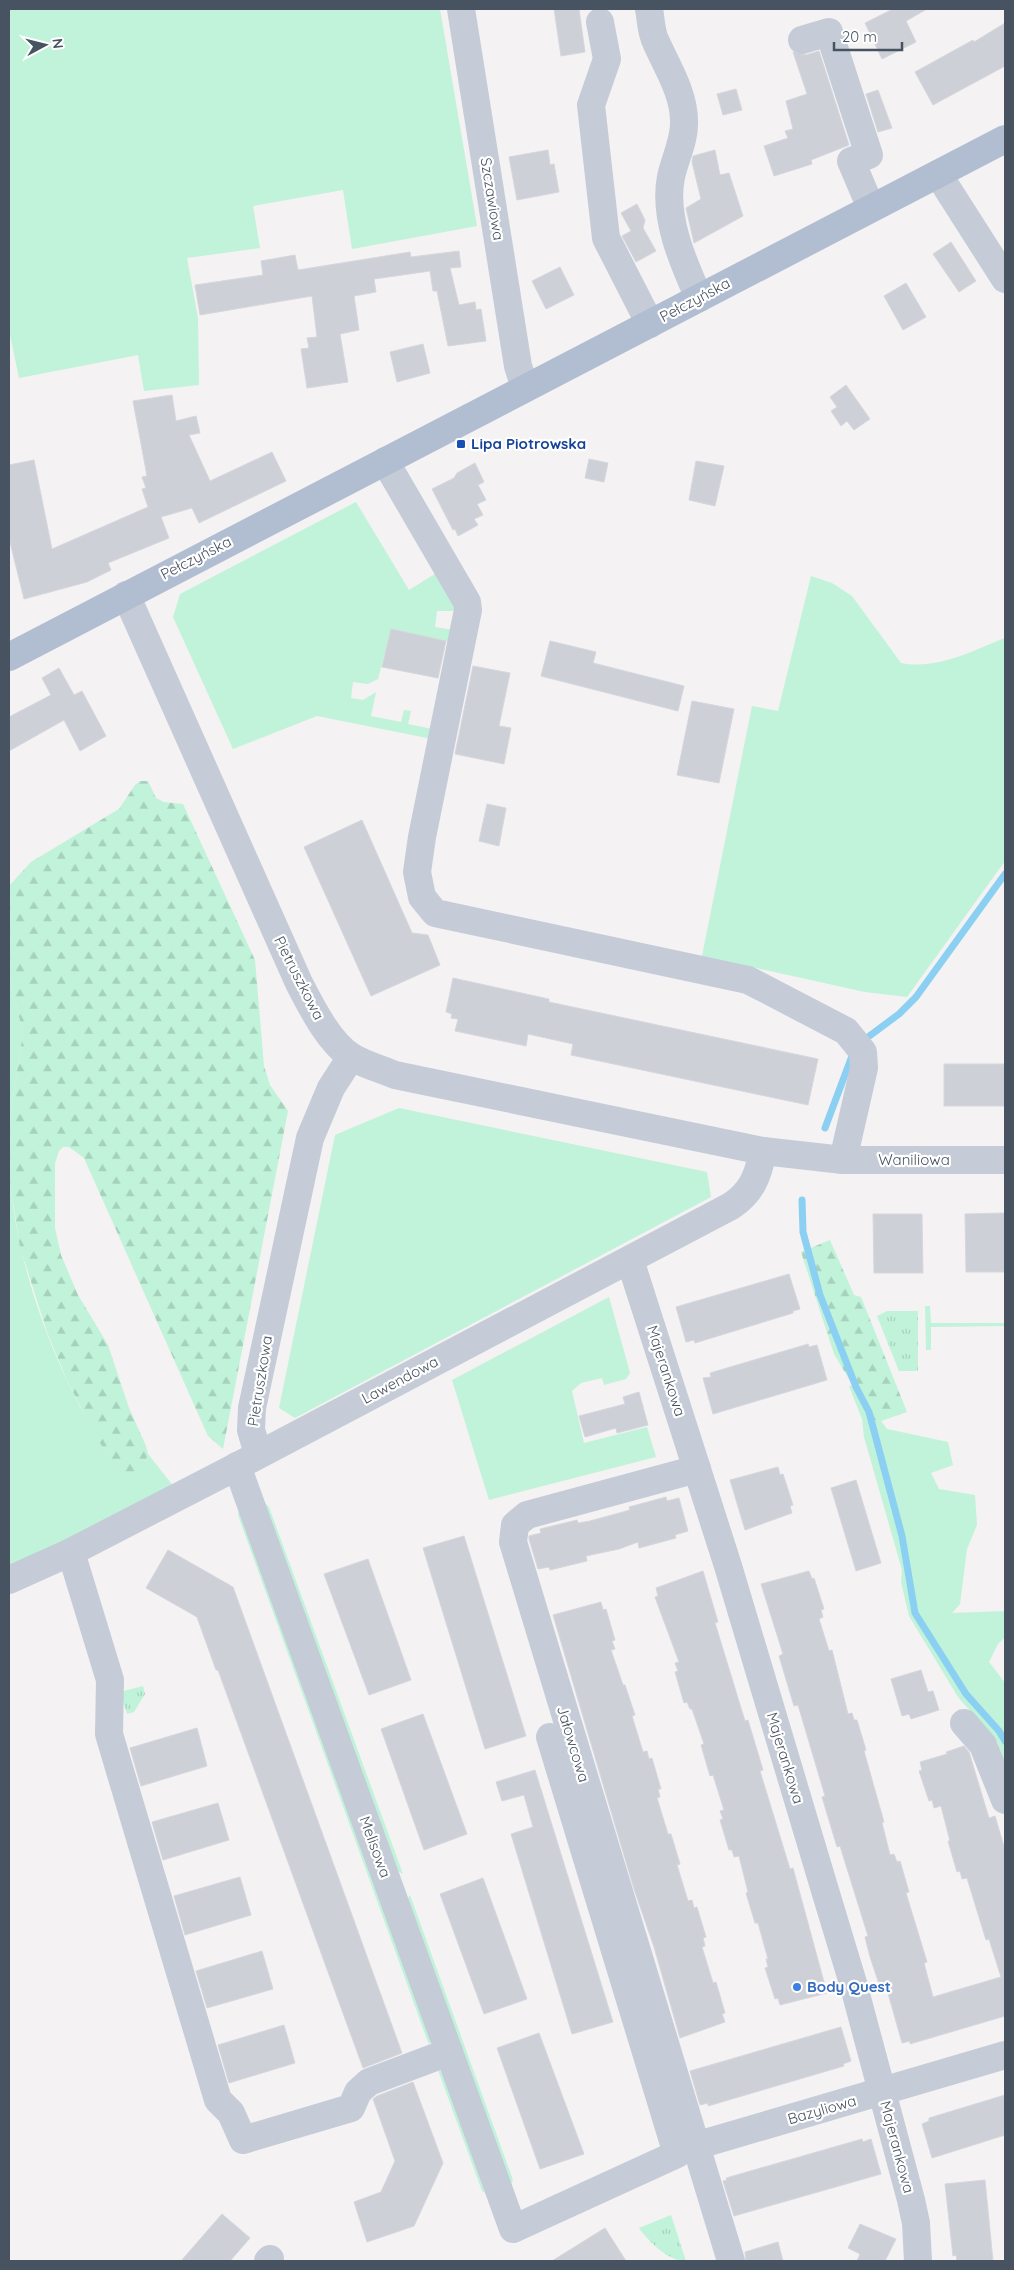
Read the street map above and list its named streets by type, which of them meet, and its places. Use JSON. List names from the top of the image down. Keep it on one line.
{"streets":{"main road":["Pełczyńska"],"street":["Szczawiowa","Pietruszkowa","Waniliowa","Majerankowa","Lawendowa","Jałowcowa","Melisowa","Bazyliowa"]},"crossings":[["Szczawiowa","Pełczyńska"],["Pełczyńska","Pietruszkowa"],["Pietruszkowa","Waniliowa"],["Pietruszkowa","Lawendowa"],["Pietruszkowa","Melisowa"],["Waniliowa","Lawendowa"],["Majerankowa","Lawendowa"],["Majerankowa","Jałowcowa"],["Majerankowa","Bazyliowa"],["Lawendowa","Melisowa"],["Jałowcowa","Bazyliowa"]],"places":{"transit":["Lipa Piotrowska"],"other":["Body Quest"]},"scale_bar":"20 m","north":"right"}
